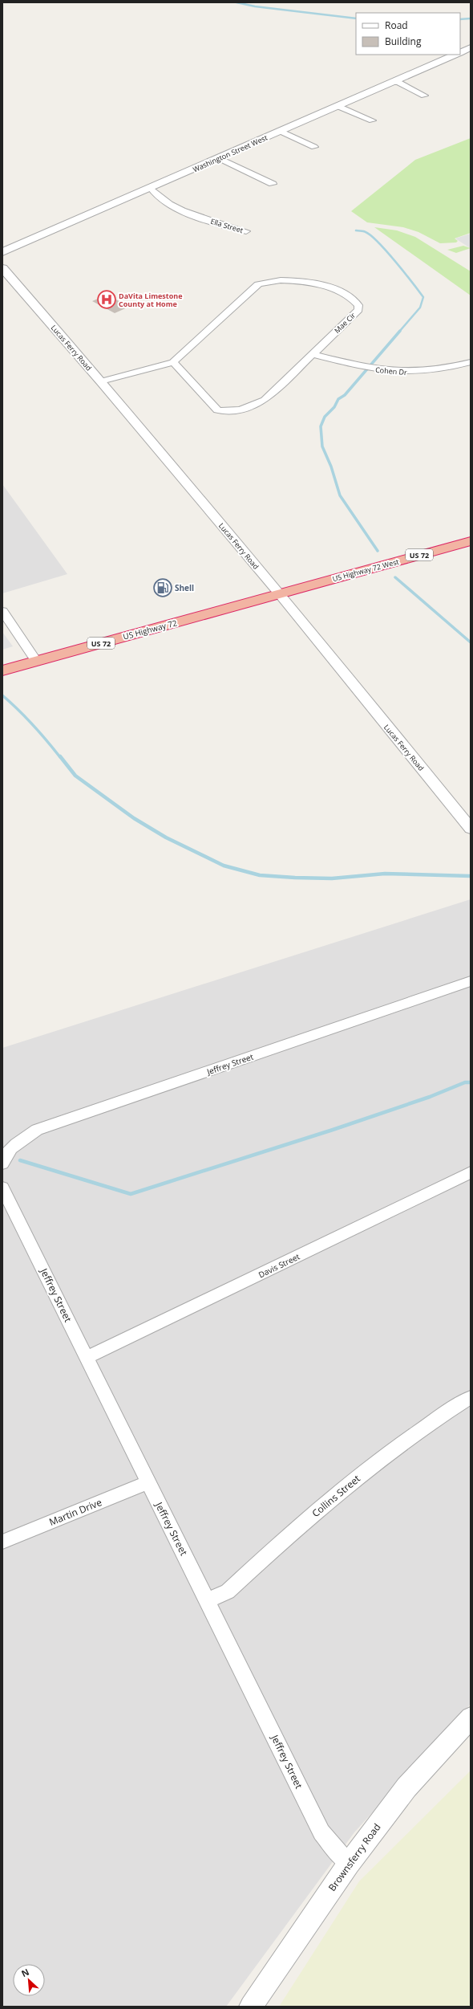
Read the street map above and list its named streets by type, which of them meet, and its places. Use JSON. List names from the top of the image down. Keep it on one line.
{"streets":{"highway":["US 72","US Highway 72 West","US Highway 72"],"street":["Washington Street West","Ella Street","Mae Cir","Lucas Ferry Road","Cohen Dr","Jeffrey Street","Davis Street","Collins Street","Martin Drive","Brownsferry Road"]},"crossings":[["Washington Street West","Ella Street"],["Mae Cir","Lucas Ferry Road"],["Mae Cir","Cohen Dr"],["Lucas Ferry Road","US Highway 72 West"],["Lucas Ferry Road","US Highway 72"],["US Highway 72 West","US Highway 72"],["Jeffrey Street","Davis Street"],["Jeffrey Street","Collins Street"],["Jeffrey Street","Martin Drive"],["Jeffrey Street","Brownsferry Road"]],"places":{"hospital":["DaVita Limestone County at Home"],"fuel station":["Shell"]},"legend":["Road","Building"],"north":"top left"}
